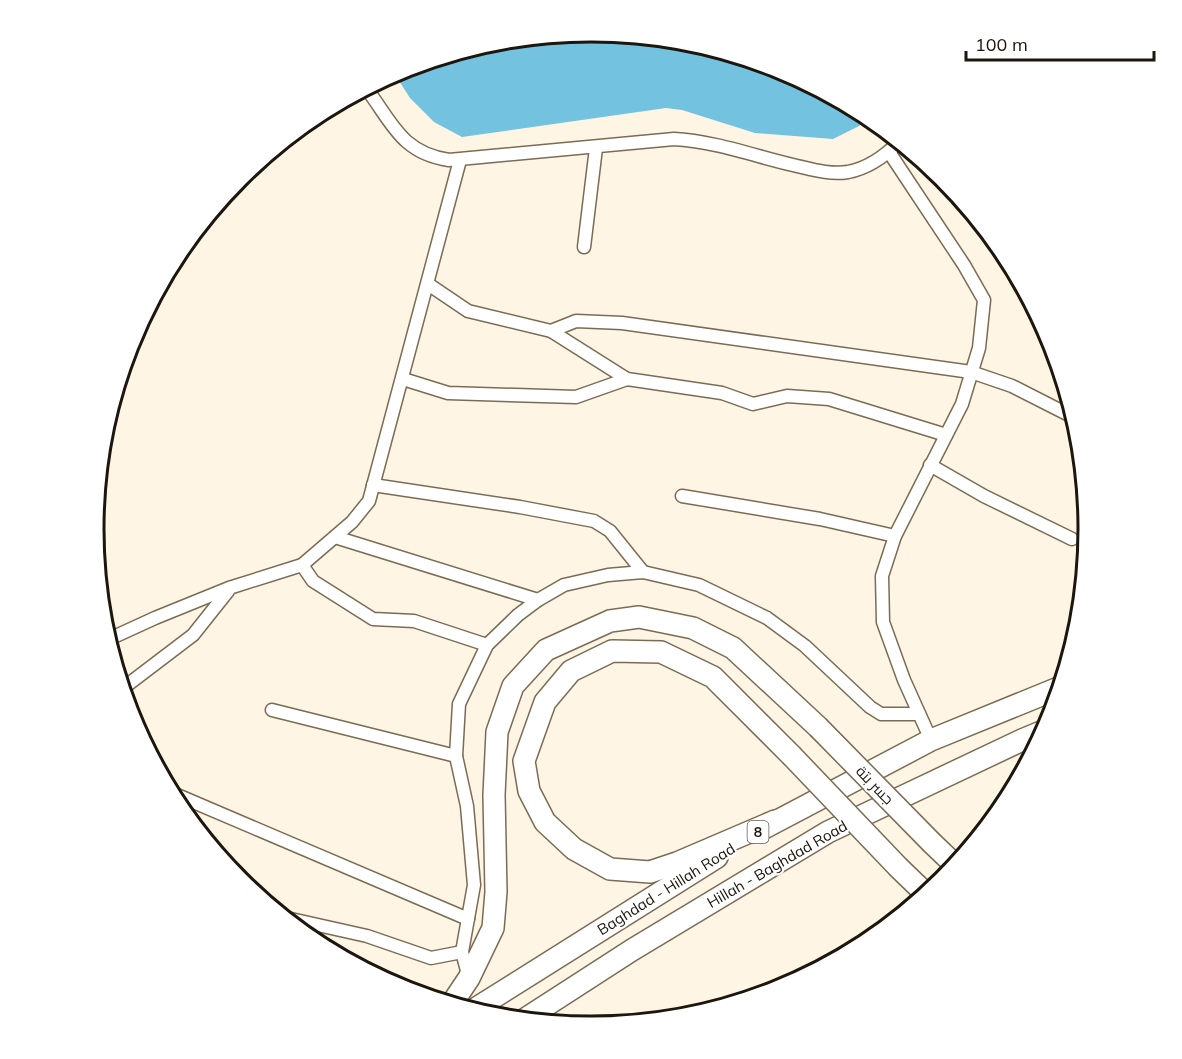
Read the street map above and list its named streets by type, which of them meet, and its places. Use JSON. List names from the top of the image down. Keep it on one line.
{"streets":{"highway":["جسر بتة","8","Hillah - Baghdad Road","Baghdad - Hillah Road"]},"scale_bar":"100 m"}
